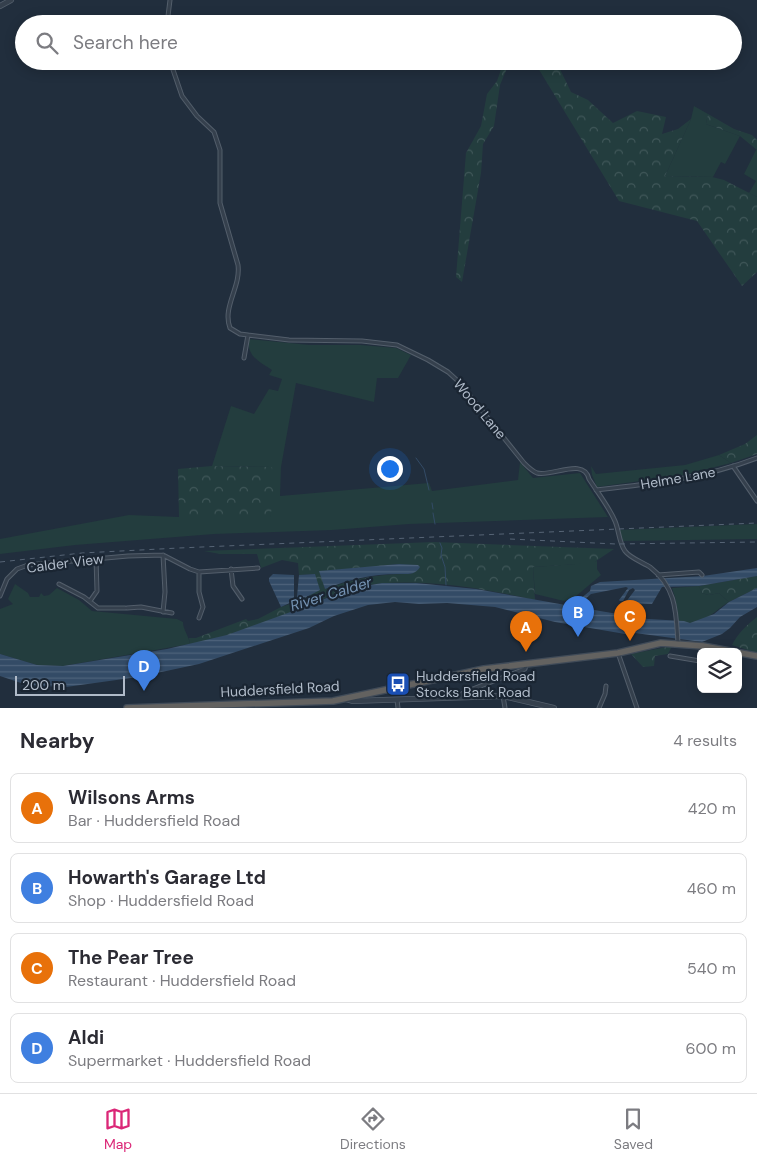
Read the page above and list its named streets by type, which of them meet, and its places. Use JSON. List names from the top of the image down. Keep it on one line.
{"streets":{"highway":["Huddersfield Road"],"street":["Wood Lane","Helme Lane","Calder View"]},"crossings":[["Wood Lane","Helme Lane"],["Wood Lane","Huddersfield Road"]],"water":["River Calder"],"places":{"bus stop":["Huddersfield Road Stocks Bank Road"]},"scale_bar":"200 m","page":{"search":"Search here","pins":["B","C","A","D"],"scale":"200 m","heading":["Nearby","4 results"],"list":[{"mark":"A","name":"Wilsons Arms","note":"Bar · Huddersfield Road","value":"420 m"},{"mark":"B","name":"Howarth's Garage Ltd","note":"Shop · Huddersfield Road","value":"460 m"},{"mark":"C","name":"The Pear Tree","note":"Restaurant · Huddersfield Road","value":"540 m"},{"mark":"D","name":"Aldi","note":"Supermarket · Huddersfield Road","value":"600 m"}],"nav":["Map","Directions","Saved"]}}
